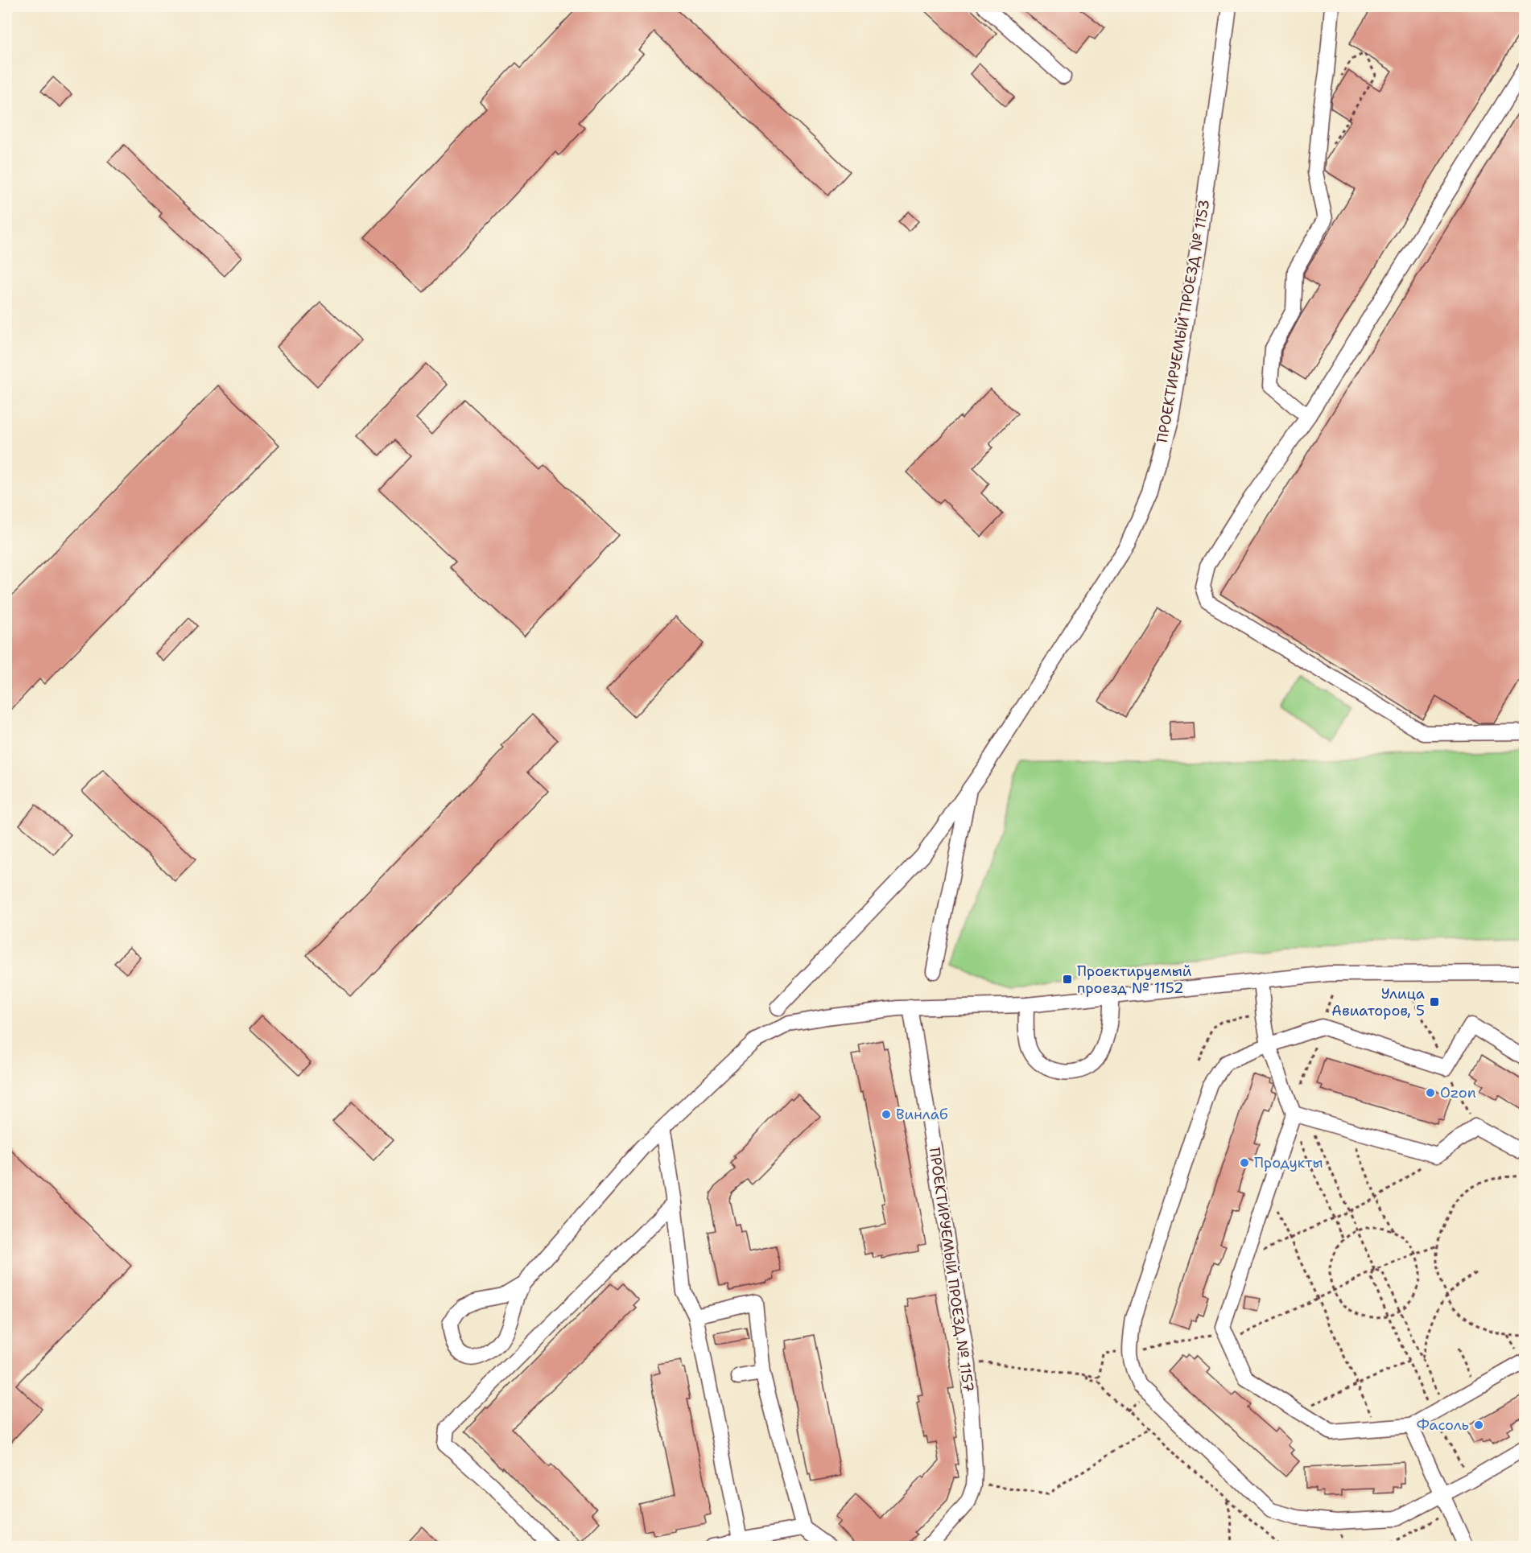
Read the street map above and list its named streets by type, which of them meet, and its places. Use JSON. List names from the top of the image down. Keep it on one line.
{"streets":{"street":["ПРОЕКТИРУЕМЫЙ ПРОЕЗД № 1153","ПРОЕКТИРУЕМЫЙ ПРОЕЗД № 1157"]},"places":{"transit":["Проектируемый проезд № 1152","Улица Авиаторов, 5"],"other":["Ozon","Винлаб","Продукты","Фасоль"]}}
